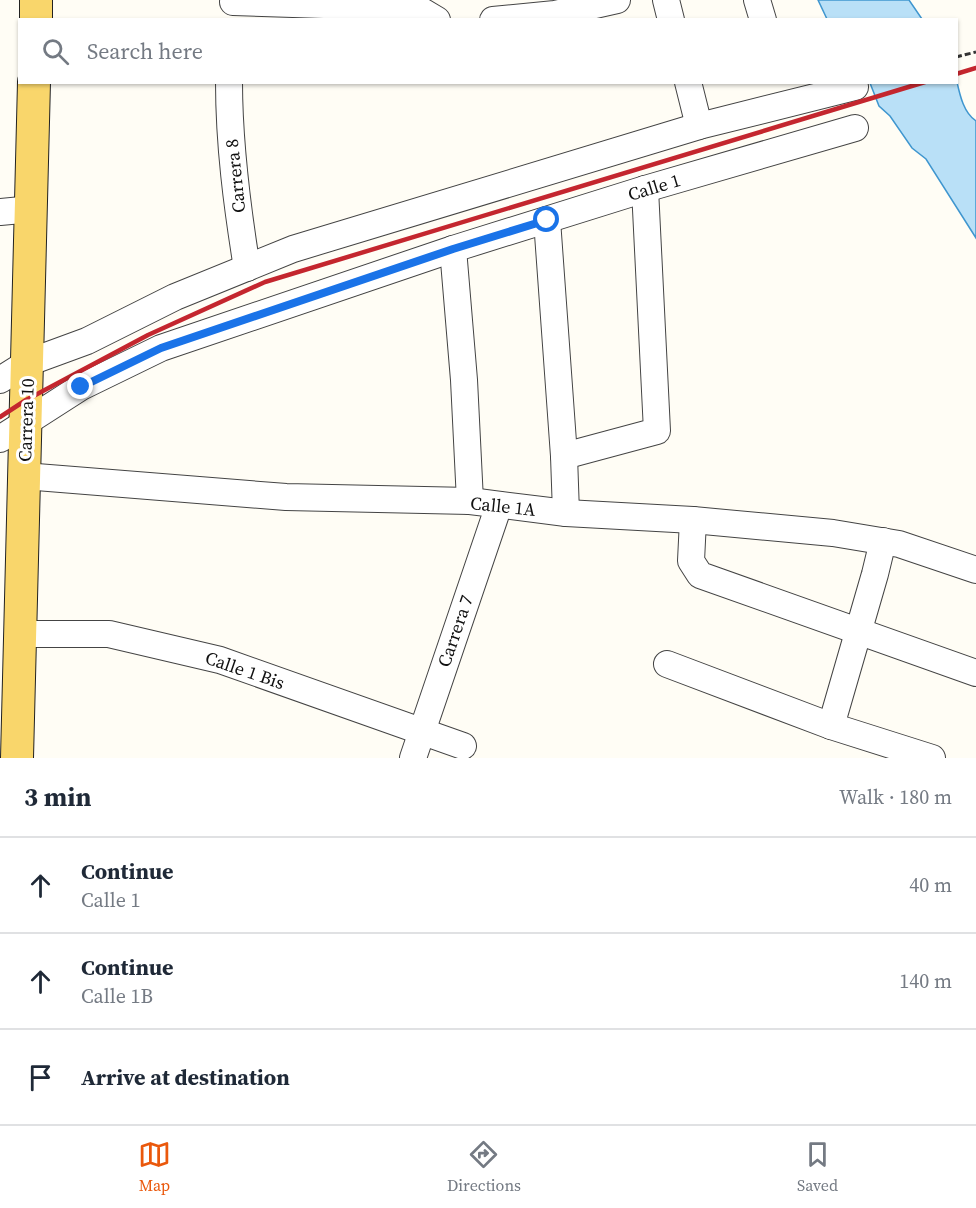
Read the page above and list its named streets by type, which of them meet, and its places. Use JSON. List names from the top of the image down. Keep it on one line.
{"streets":{"main road":["Carrera 10"],"street":["Carrera 8","Calle 1","Calle 1A","Carrera 7","Calle 1 Bis"]},"crossings":[["Calle 1","Carrera 10"],["Carrera 10","Calle 1A"],["Carrera 10","Calle 1 Bis"],["Calle 1A","Carrera 7"],["Carrera 7","Calle 1 Bis"]],"page":{"search":"Search here","heading":["3 min","Walk · 180 m"],"list":[["Continue","Calle 1","40 m"],["Continue","Calle 1B","140 m"],"Arrive at destination"],"nav":["Map","Directions","Saved"]}}
